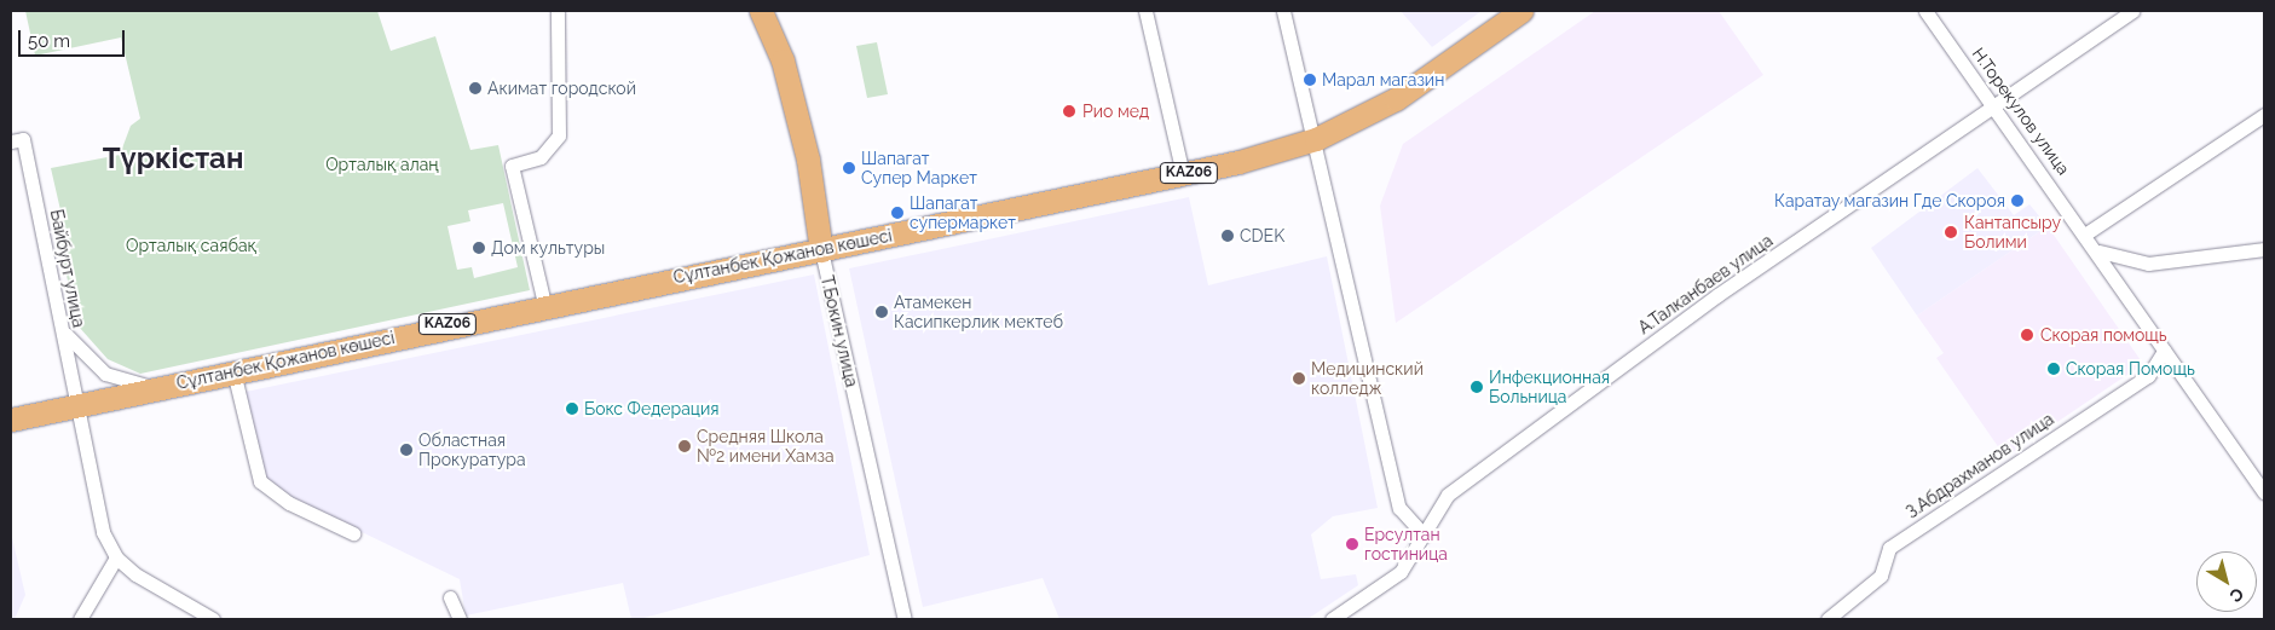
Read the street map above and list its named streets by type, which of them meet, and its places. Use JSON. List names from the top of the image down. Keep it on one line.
{"streets":{"main road":["KАZ06","Сұлтанбек Қожанов көшесі","Т.Бокин улица"],"street":["Н.Торекулов улица","Байбурт улица","А.Талканбаев улица","З.Абдрахманов улица"]},"crossings":[["Н.Торекулов улица","А.Талканбаев улица"],["Н.Торекулов улица","З.Абдрахманов улица"],["Сұлтанбек Қожанов көшесі","Байбурт улица"],["Сұлтанбек Қожанов көшесі","Т.Бокин улица"]],"districts":["Түркістан"],"parks":["Орталық алаң","Орталық саябақ"],"places":["Марал магазин","Акимат городской","Рио мед","Шапагат Супер Маркет","Каратау магазин Где Скороя","Шапагат супермаркет","Кантапсыру Болими","CDEK","Дом культуры","Атамекен Касипкерлик мектеб","Скорая помощь","Скорая Помощь","Медицинский колледж","Инфекционная Больница","Бокс Федерация","Средняя Школа №2 имени Хамза","Областная Прокуратура","Ерсултан гостиница"],"scale_bar":"50 m","north":"bottom right"}
